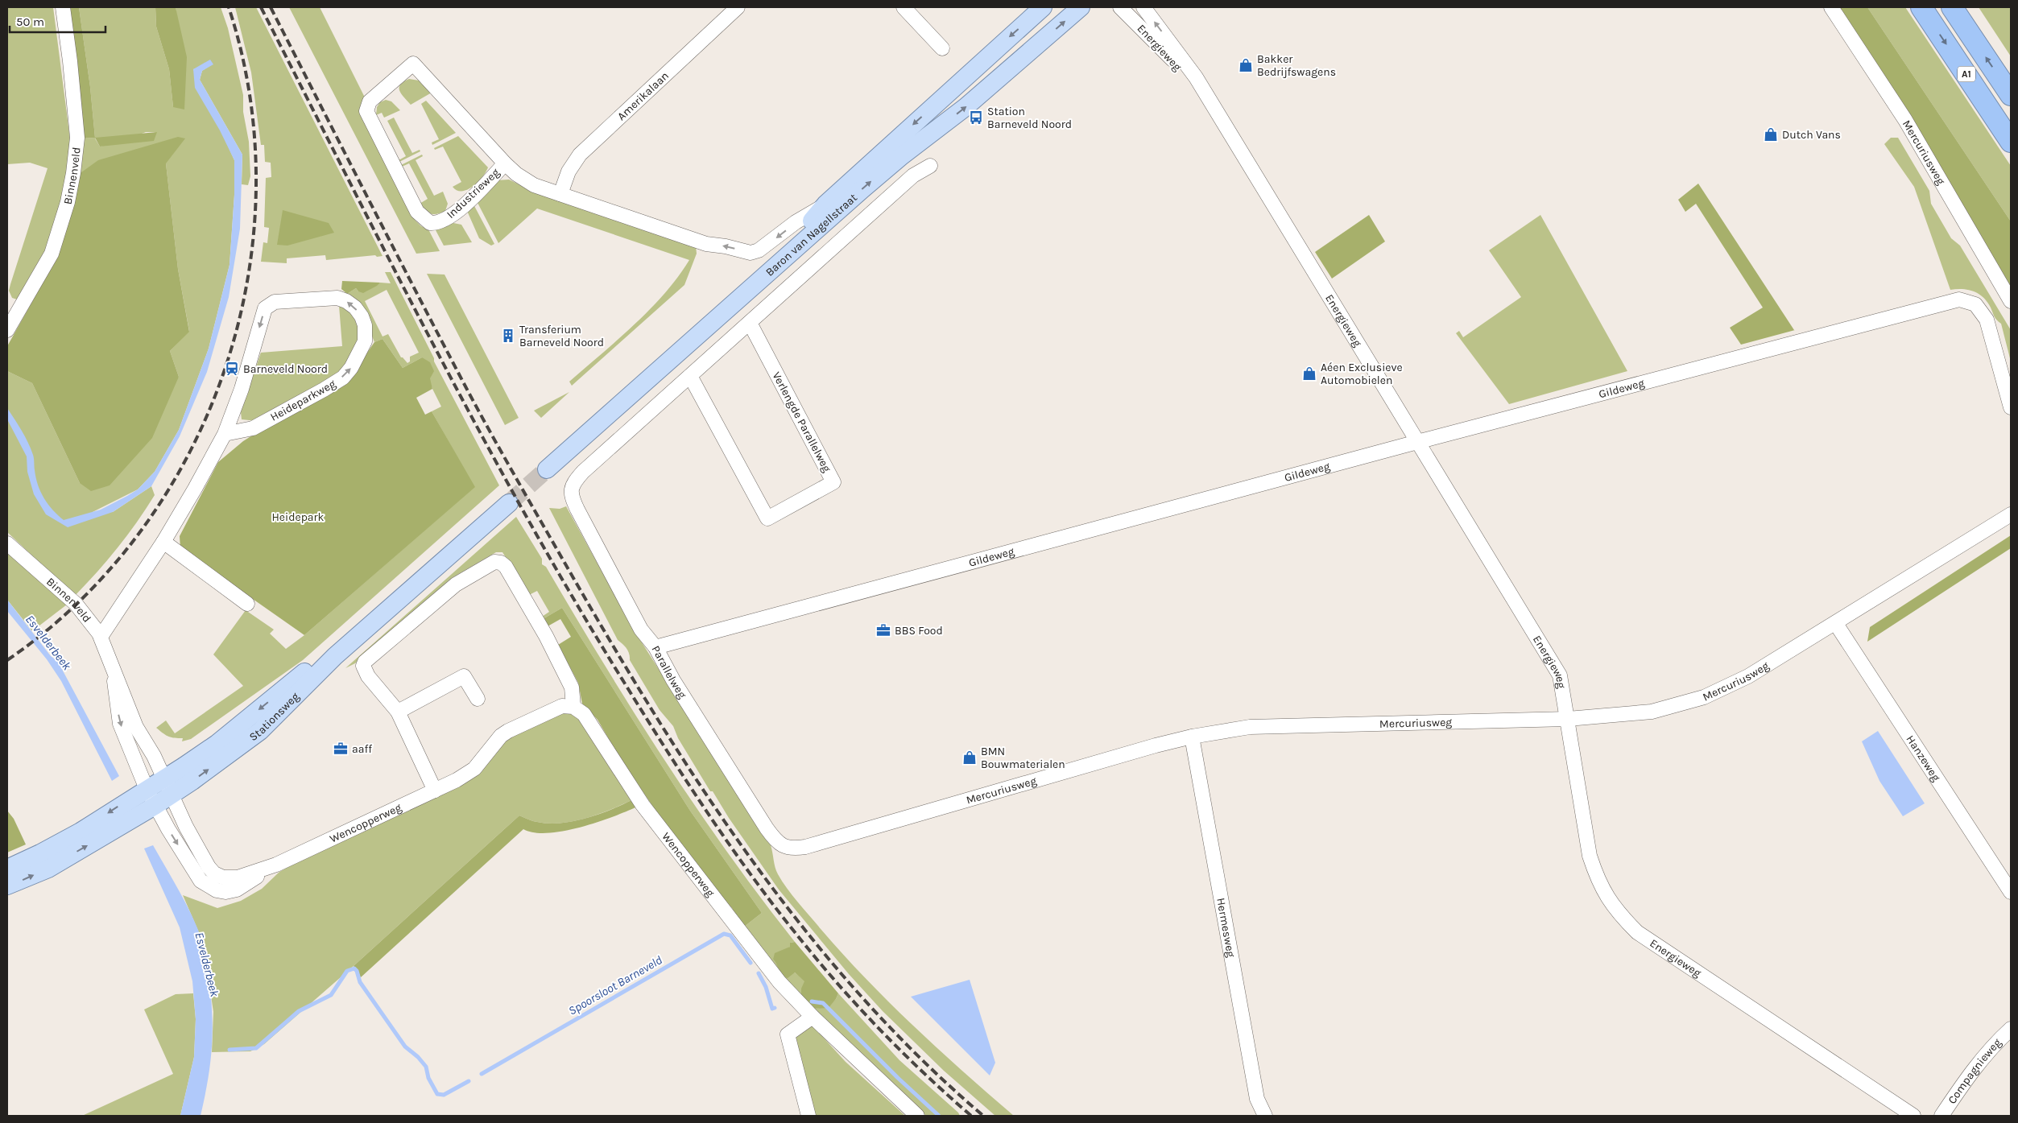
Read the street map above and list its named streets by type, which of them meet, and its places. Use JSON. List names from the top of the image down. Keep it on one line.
{"streets":{"highway":["A1"],"main road":["Baron van Nagellstraat","Stationsweg"],"street":["Energieweg","Amerikalaan","Mercuriusweg","Binnenveld","Industrieweg","Gildeweg","Heideparkweg","Verlengde Parallelweg","Parallelweg","Hanzeweg","Wencopperweg","Hermesweg","Compagnieweg"]},"crossings":[["Energieweg","Mercuriusweg"],["Energieweg","Gildeweg"],["Amerikalaan","Baron van Nagellstraat"],["Mercuriusweg","Parallelweg"],["Mercuriusweg","Hanzeweg"],["Mercuriusweg","Hermesweg"],["Binnenveld","Heideparkweg"],["Binnenveld","Stationsweg"],["Binnenveld","Wencopperweg"],["Gildeweg","Parallelweg"],["Verlengde Parallelweg","Parallelweg"],["Stationsweg","Wencopperweg"]],"water":["Esvelderbeek","Spoorsloot Barneveld"],"parks":["Heidepark"],"places":{"shop":["Bakker Bedrijfswagens","Dutch Vans","Aéen Exclusieve Automobielen","BMN Bouwmaterialen"],"bus stop":["Station Barneveld Noord"],"building":["Transferium Barneveld Noord"],"station":["Barneveld Noord"],"office":["BBS Food","aaff"]},"scale_bar":"50 m"}
